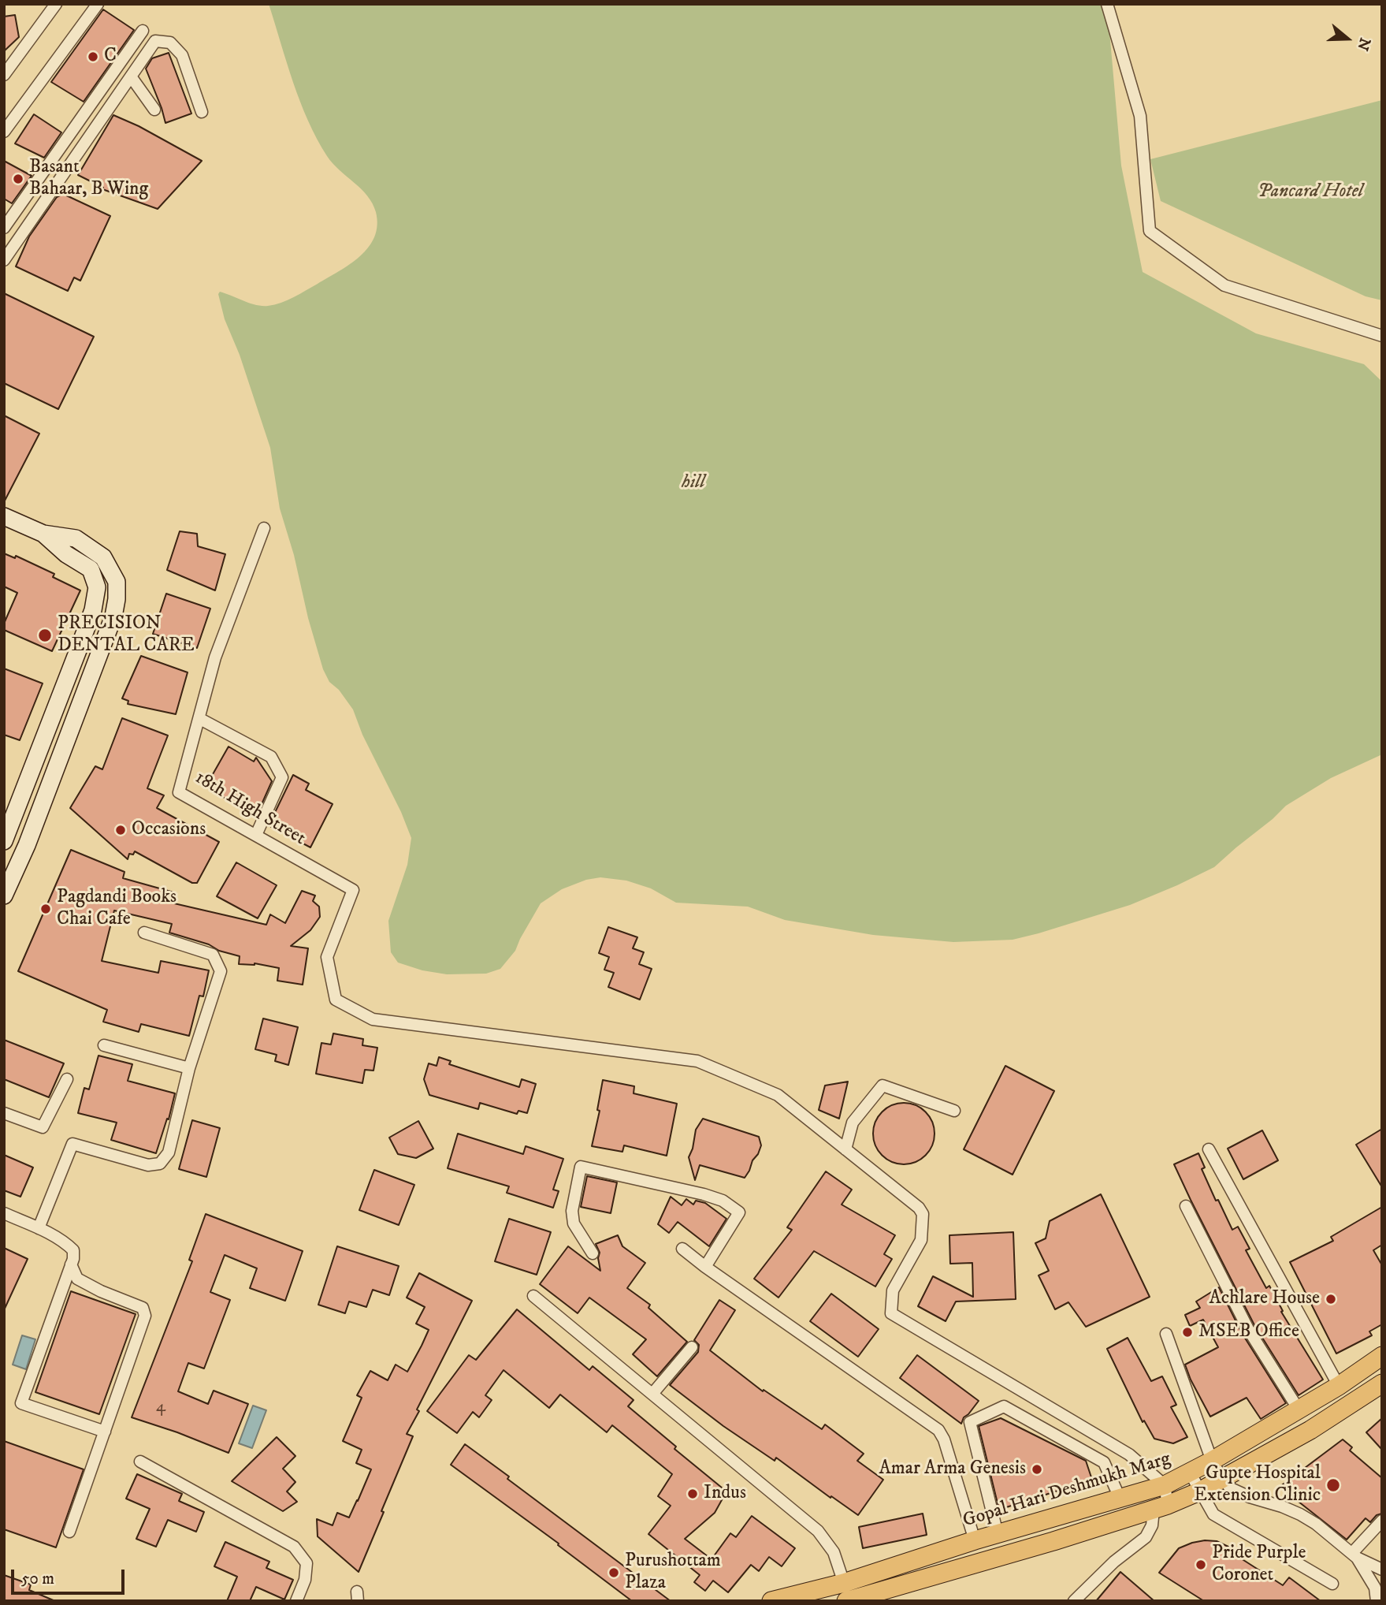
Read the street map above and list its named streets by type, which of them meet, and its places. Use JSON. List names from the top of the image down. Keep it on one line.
{"streets":{"main road":["Gopal Hari Deshmukh Marg"],"street":["18th High Street"]},"parks":["Pancard Hotel","hill"],"places":["C","Basant Bahaar, B Wing","PRECISION DENTAL CARE","Occasions","Pagdandi Books Chai Cafe","Achlare House","MSEB Office","Amar Arma Genesis","Gupte Hospital Extension Clinic","Indus","Pride Purple Coronet","Purushottam Plaza"],"house_numbers":["4"],"scale_bar":"50 m","north":"right"}
